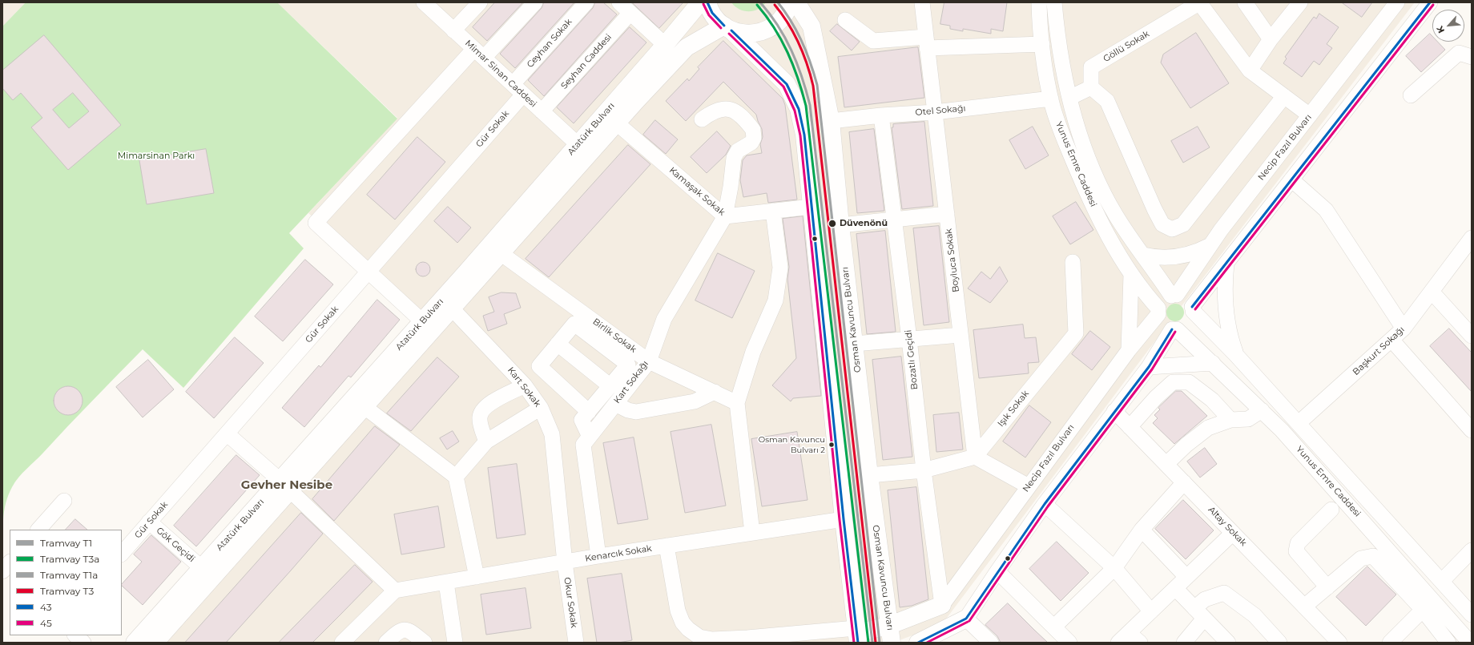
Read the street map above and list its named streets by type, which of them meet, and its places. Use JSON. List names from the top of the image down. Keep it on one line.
{"streets":{"main road":["Atatürk Bulvarı","Osman Kavuncu Bulvarı"],"street":["Ceyhan Sokak","Göllü Sokak","Seyhan Caddesi","Mimar Sinan Caddesi","Otel Sokağı","Gür Sokak","Necip Fazıl Bulvarı","Yunus Emre Caddesi","Kamaşak Sokak","Boyluca Sokak","Birlik Sokak","Başkurt Sokağı","Bozatlı Geçidi","Kart Sokağı","Kart Sokak","Işık Sokak","Altay Sokak","Gök Geçidi","Kenarcık Sokak","Okur Sokak"]},"crossings":[["Ceyhan Sokak","Mimar Sinan Caddesi"],["Ceyhan Sokak","Gür Sokak"],["Seyhan Caddesi","Mimar Sinan Caddesi"],["Mimar Sinan Caddesi","Gür Sokak"],["Mimar Sinan Caddesi","Atatürk Bulvarı"],["Otel Sokağı","Yunus Emre Caddesi"],["Otel Sokağı","Boyluca Sokak"],["Otel Sokağı","Osman Kavuncu Bulvarı"],["Otel Sokağı","Bozatlı Geçidi"],["Gür Sokak","Gök Geçidi"],["Atatürk Bulvarı","Kamaşak Sokak"],["Atatürk Bulvarı","Birlik Sokak"],["Atatürk Bulvarı","Kart Sokak"],["Atatürk Bulvarı","Gök Geçidi"],["Necip Fazıl Bulvarı","Yunus Emre Caddesi"],["Necip Fazıl Bulvarı","Bozatlı Geçidi"],["Yunus Emre Caddesi","Başkurt Sokağı"],["Kamaşak Sokak","Kart Sokağı"],["Boyluca Sokak","Işık Sokak"],["Birlik Sokak","Kart Sokağı"],["Kart Sokağı","Kenarcık Sokak"],["Kart Sokak","Kenarcık Sokak"],["Kart Sokak","Okur Sokak"],["Kenarcık Sokak","Okur Sokak"]],"districts":["Gevher Nesibe"],"parks":["Mimarsinan Parkı"],"places":["Düvenönü","Osman Kavuncu Bulvarı 2"],"lines":["tram line T1","tram line T1a","transit line 43","transit line 45","tram line T3a","tram line T3"],"legend":["Tramvay T1","Tramvay T3a","Tramvay T1a","Tramvay T3","43","45"],"north":"bottom left"}
